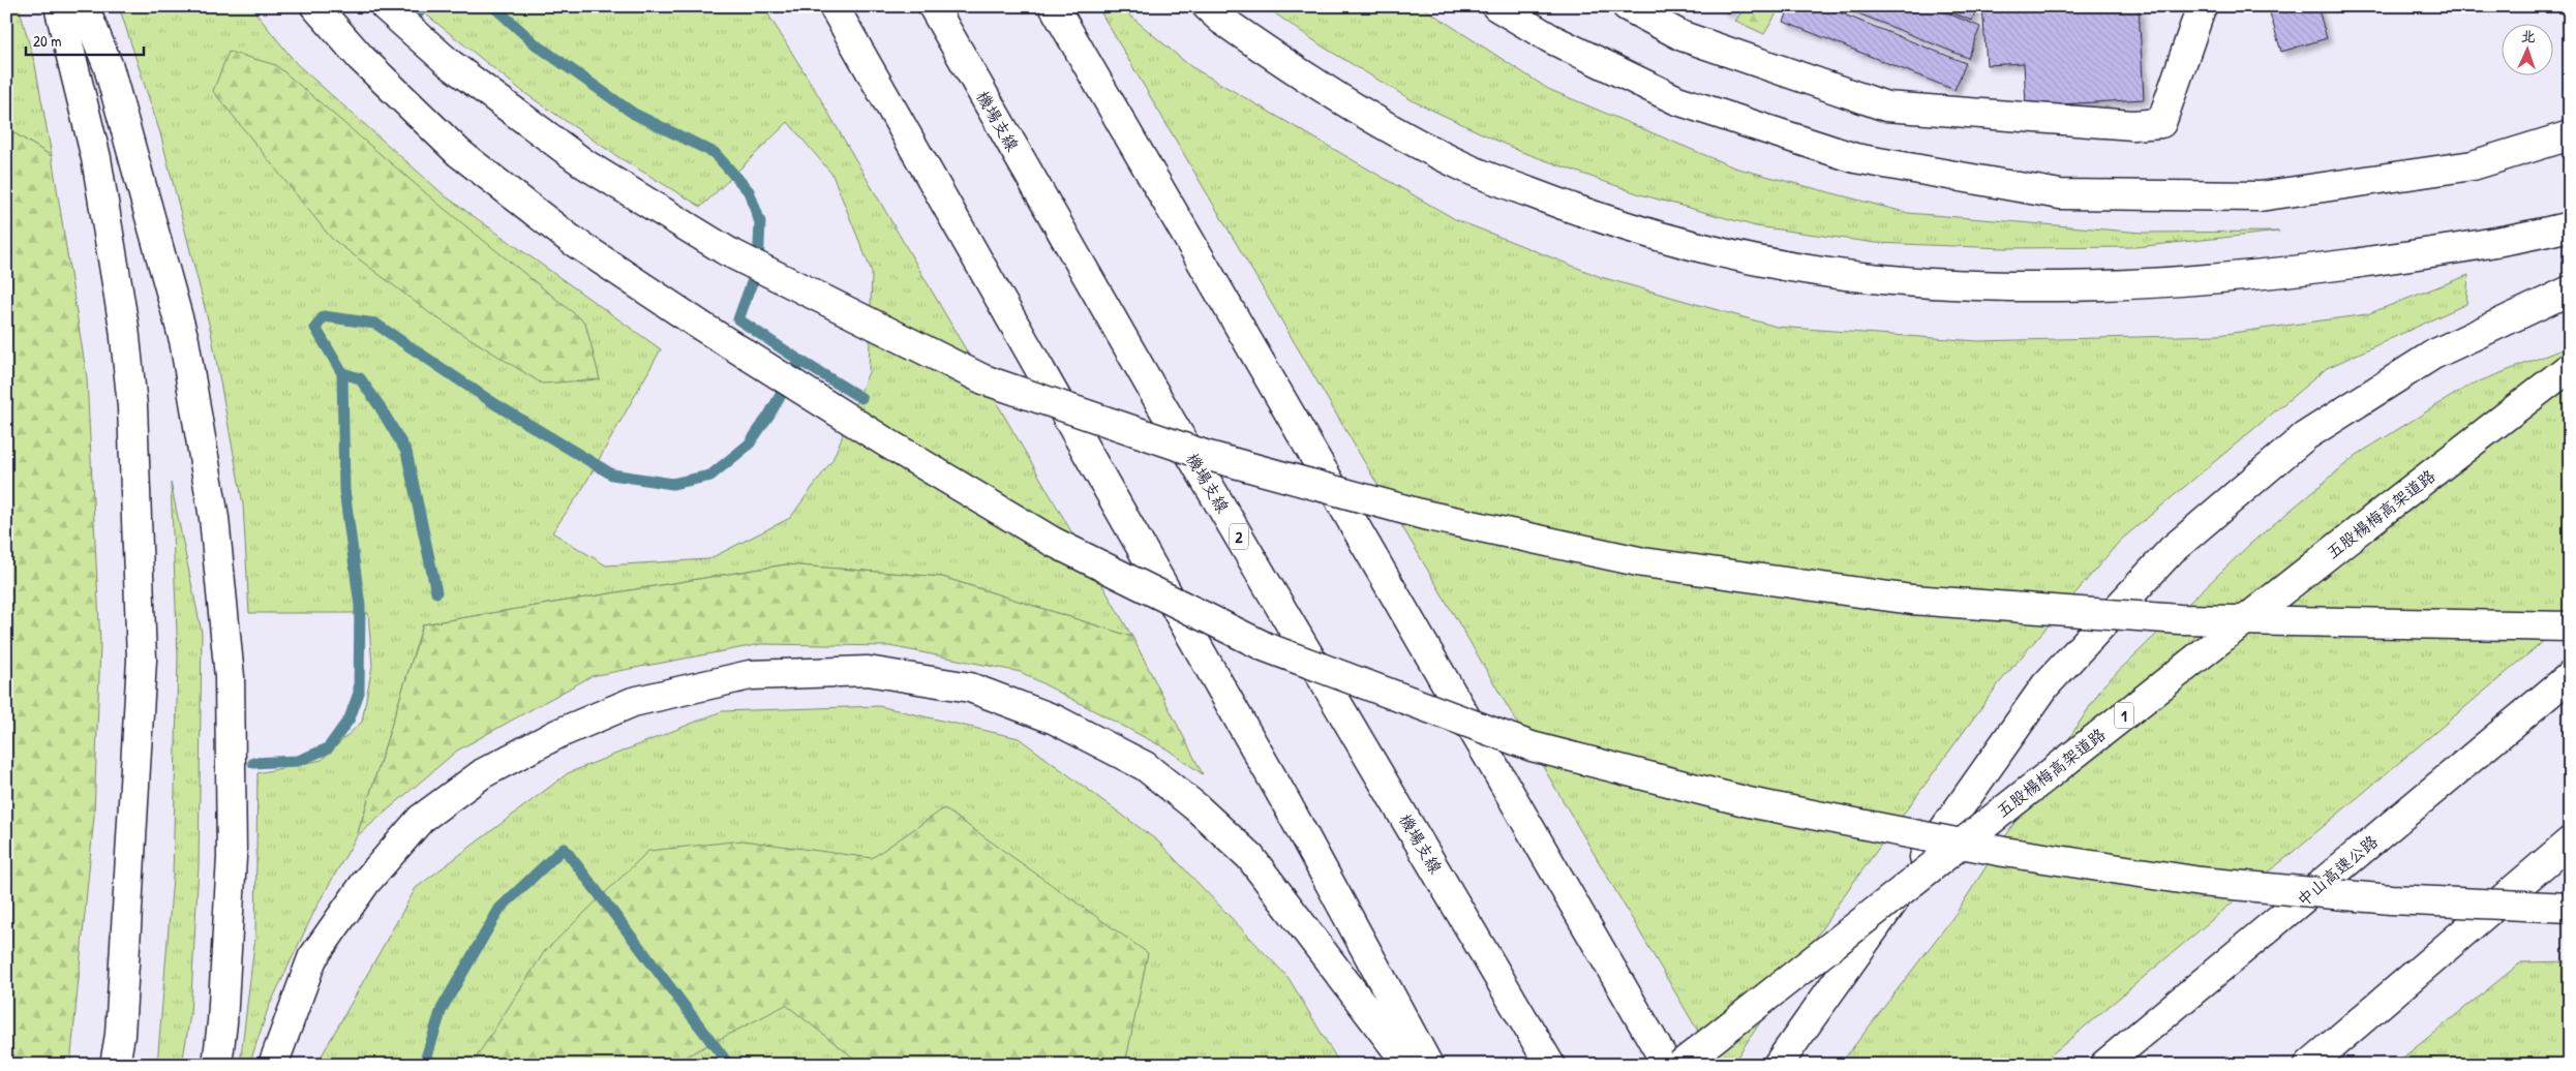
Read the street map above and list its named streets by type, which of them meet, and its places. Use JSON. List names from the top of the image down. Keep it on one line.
{"streets":{"main road":["機場支線","五股楊梅高架道路","2","1","中山高速公路"]},"scale_bar":"20 m","north":"top"}
